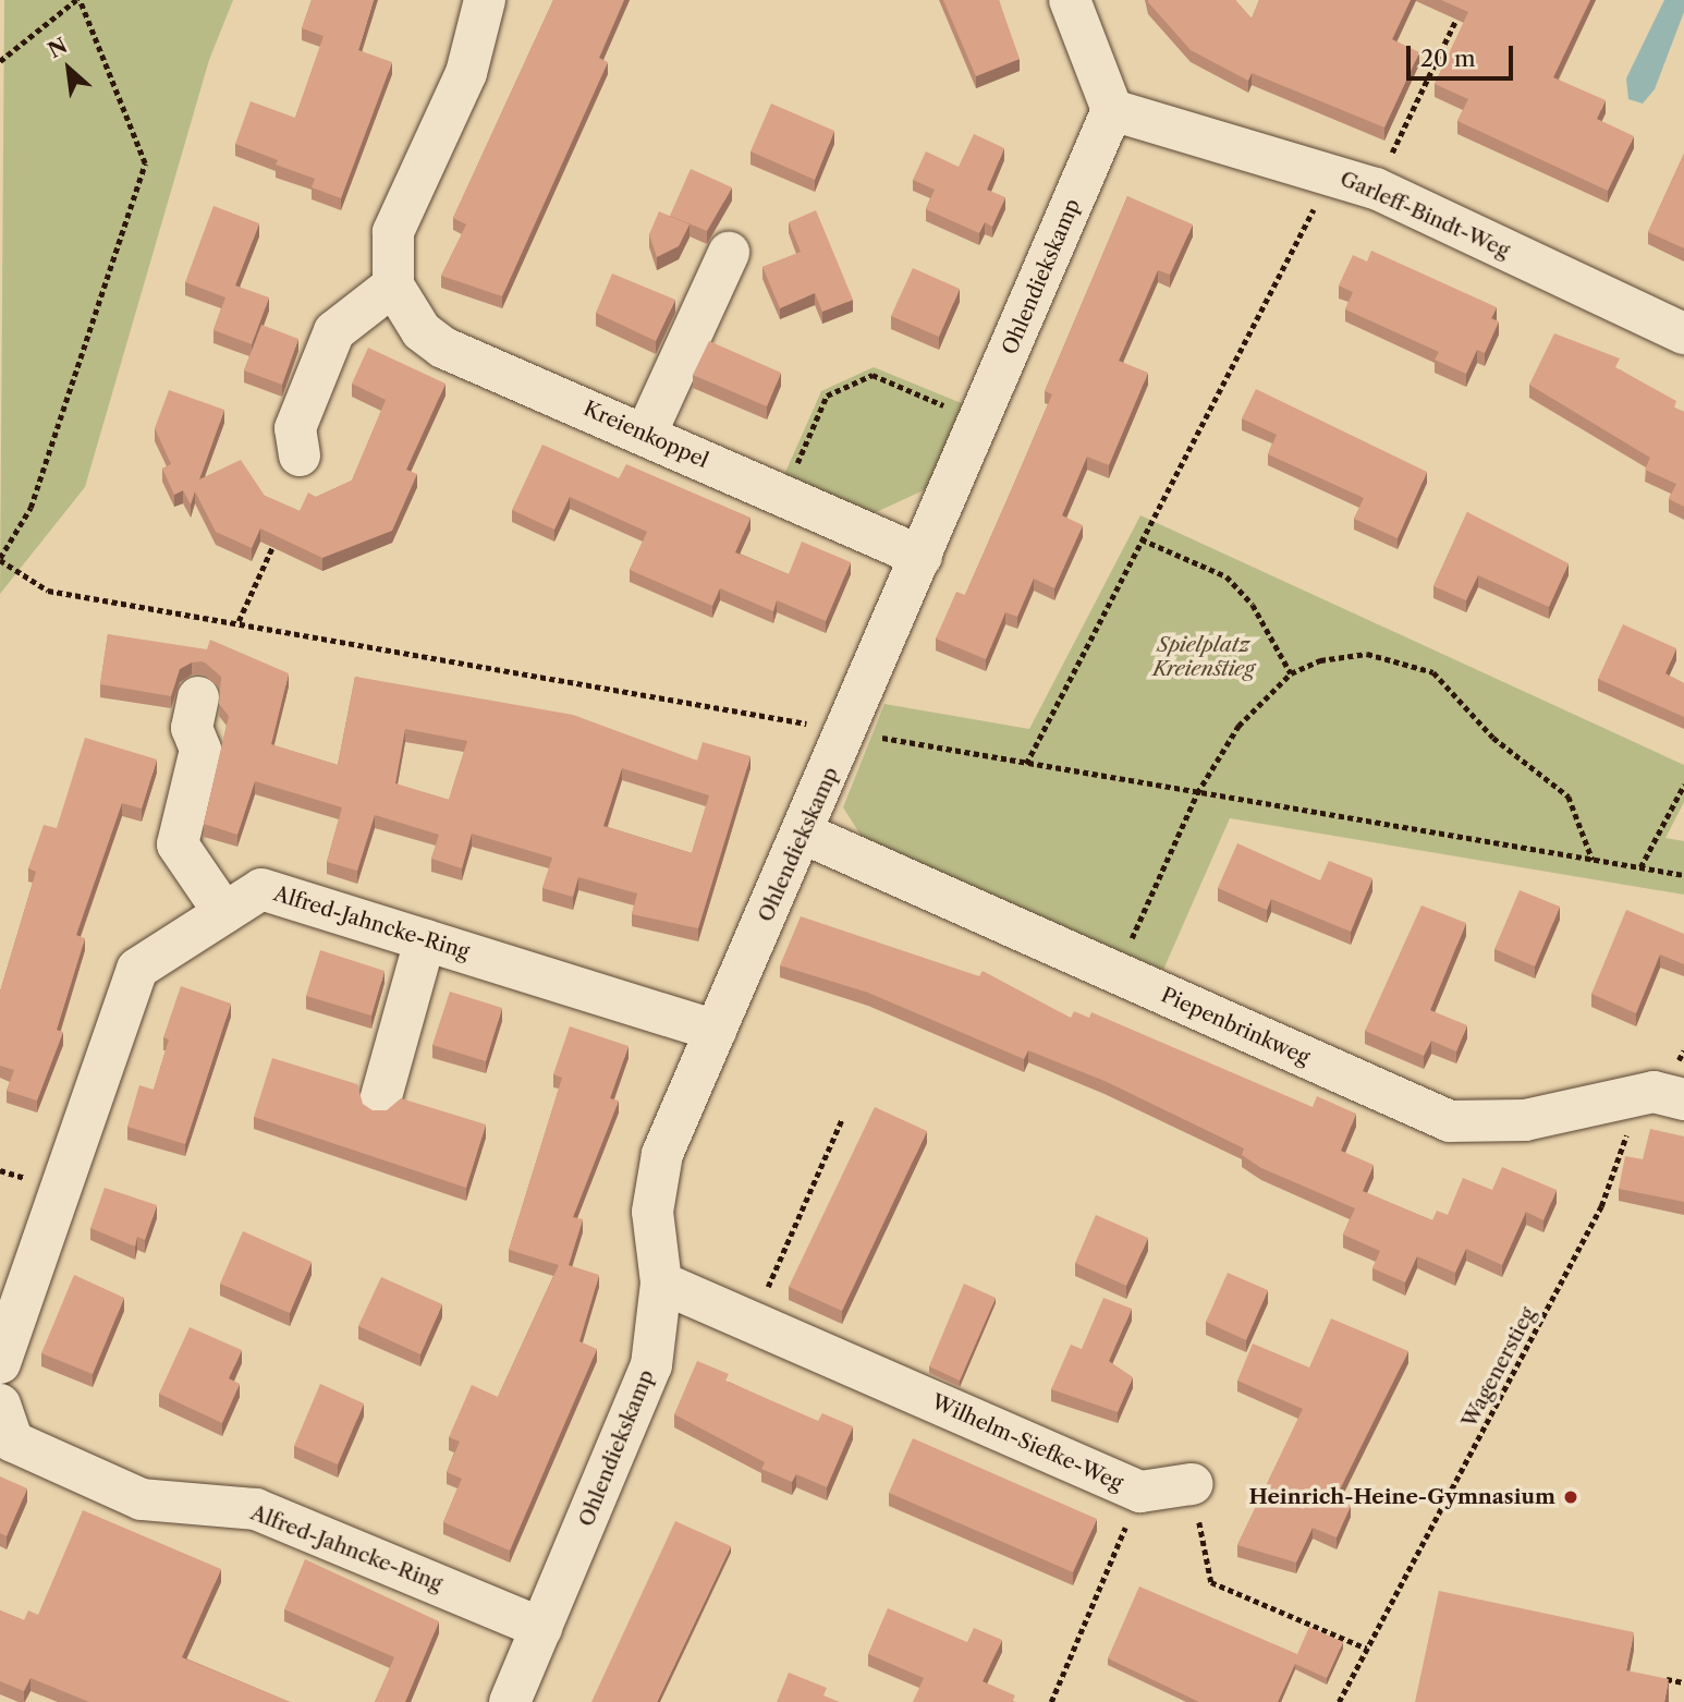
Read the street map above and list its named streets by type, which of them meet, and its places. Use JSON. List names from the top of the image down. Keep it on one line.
{"streets":{"street":["Garleff-Bindt-Weg","Ohlendiekskamp","Kreienkoppel","Alfred-Jahncke-Ring","Piepenbrinkweg","Wilhelm-Siefke-Weg"],"path":["Wagenerstieg"]},"crossings":[["Garleff-Bindt-Weg","Ohlendiekskamp"],["Ohlendiekskamp","Kreienkoppel"],["Ohlendiekskamp","Alfred-Jahncke-Ring"],["Ohlendiekskamp","Piepenbrinkweg"],["Ohlendiekskamp","Wilhelm-Siefke-Weg"],["Piepenbrinkweg","Wagenerstieg"]],"parks":["Spielplatz Kreienstieg"],"places":["Heinrich-Heine-Gymnasium"],"scale_bar":"20 m","north":"top left"}
